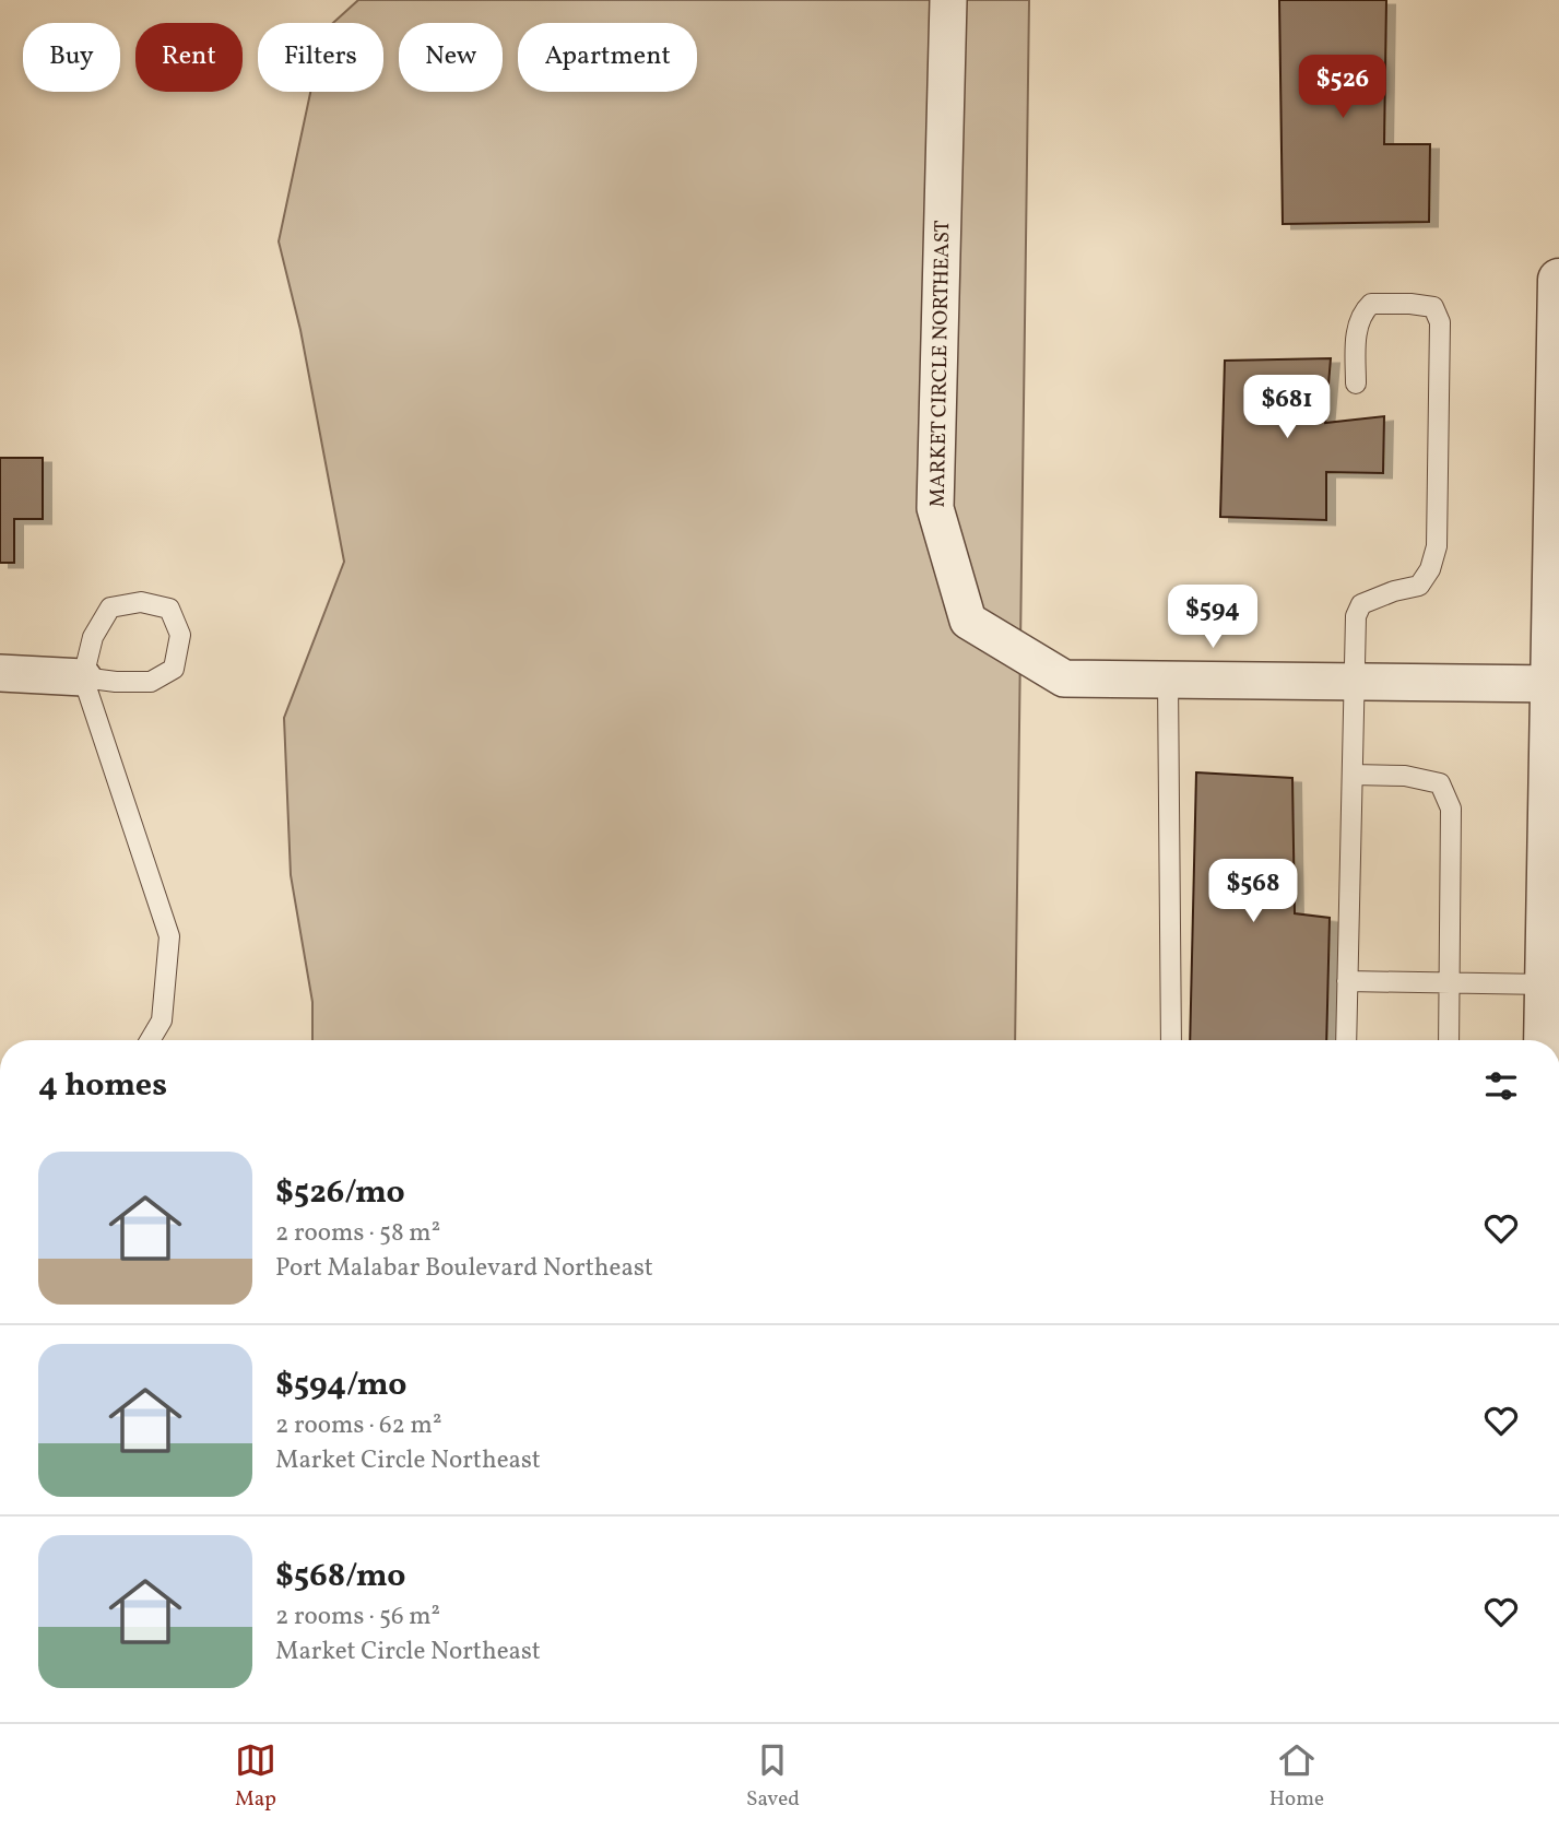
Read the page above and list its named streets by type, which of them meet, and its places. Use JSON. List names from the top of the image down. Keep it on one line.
{"streets":{"street":["MARKET CIRCLE NORTHEAST"]},"page":{"chip":["Buy","Rent","Filters","New","Apartment"],"price":["$526","$681","$594","$568"],"heading":"4 homes","list":[{"name":"$526/mo","note":"2 rooms · 58 m² · Port Malabar Boulevard Northeast"},{"name":"$594/mo","note":"2 rooms · 62 m² · Market Circle Northeast"},{"name":"$568/mo","note":"2 rooms · 56 m² · Market Circle Northeast"}],"tabs":["Map","Saved","Home"]}}
